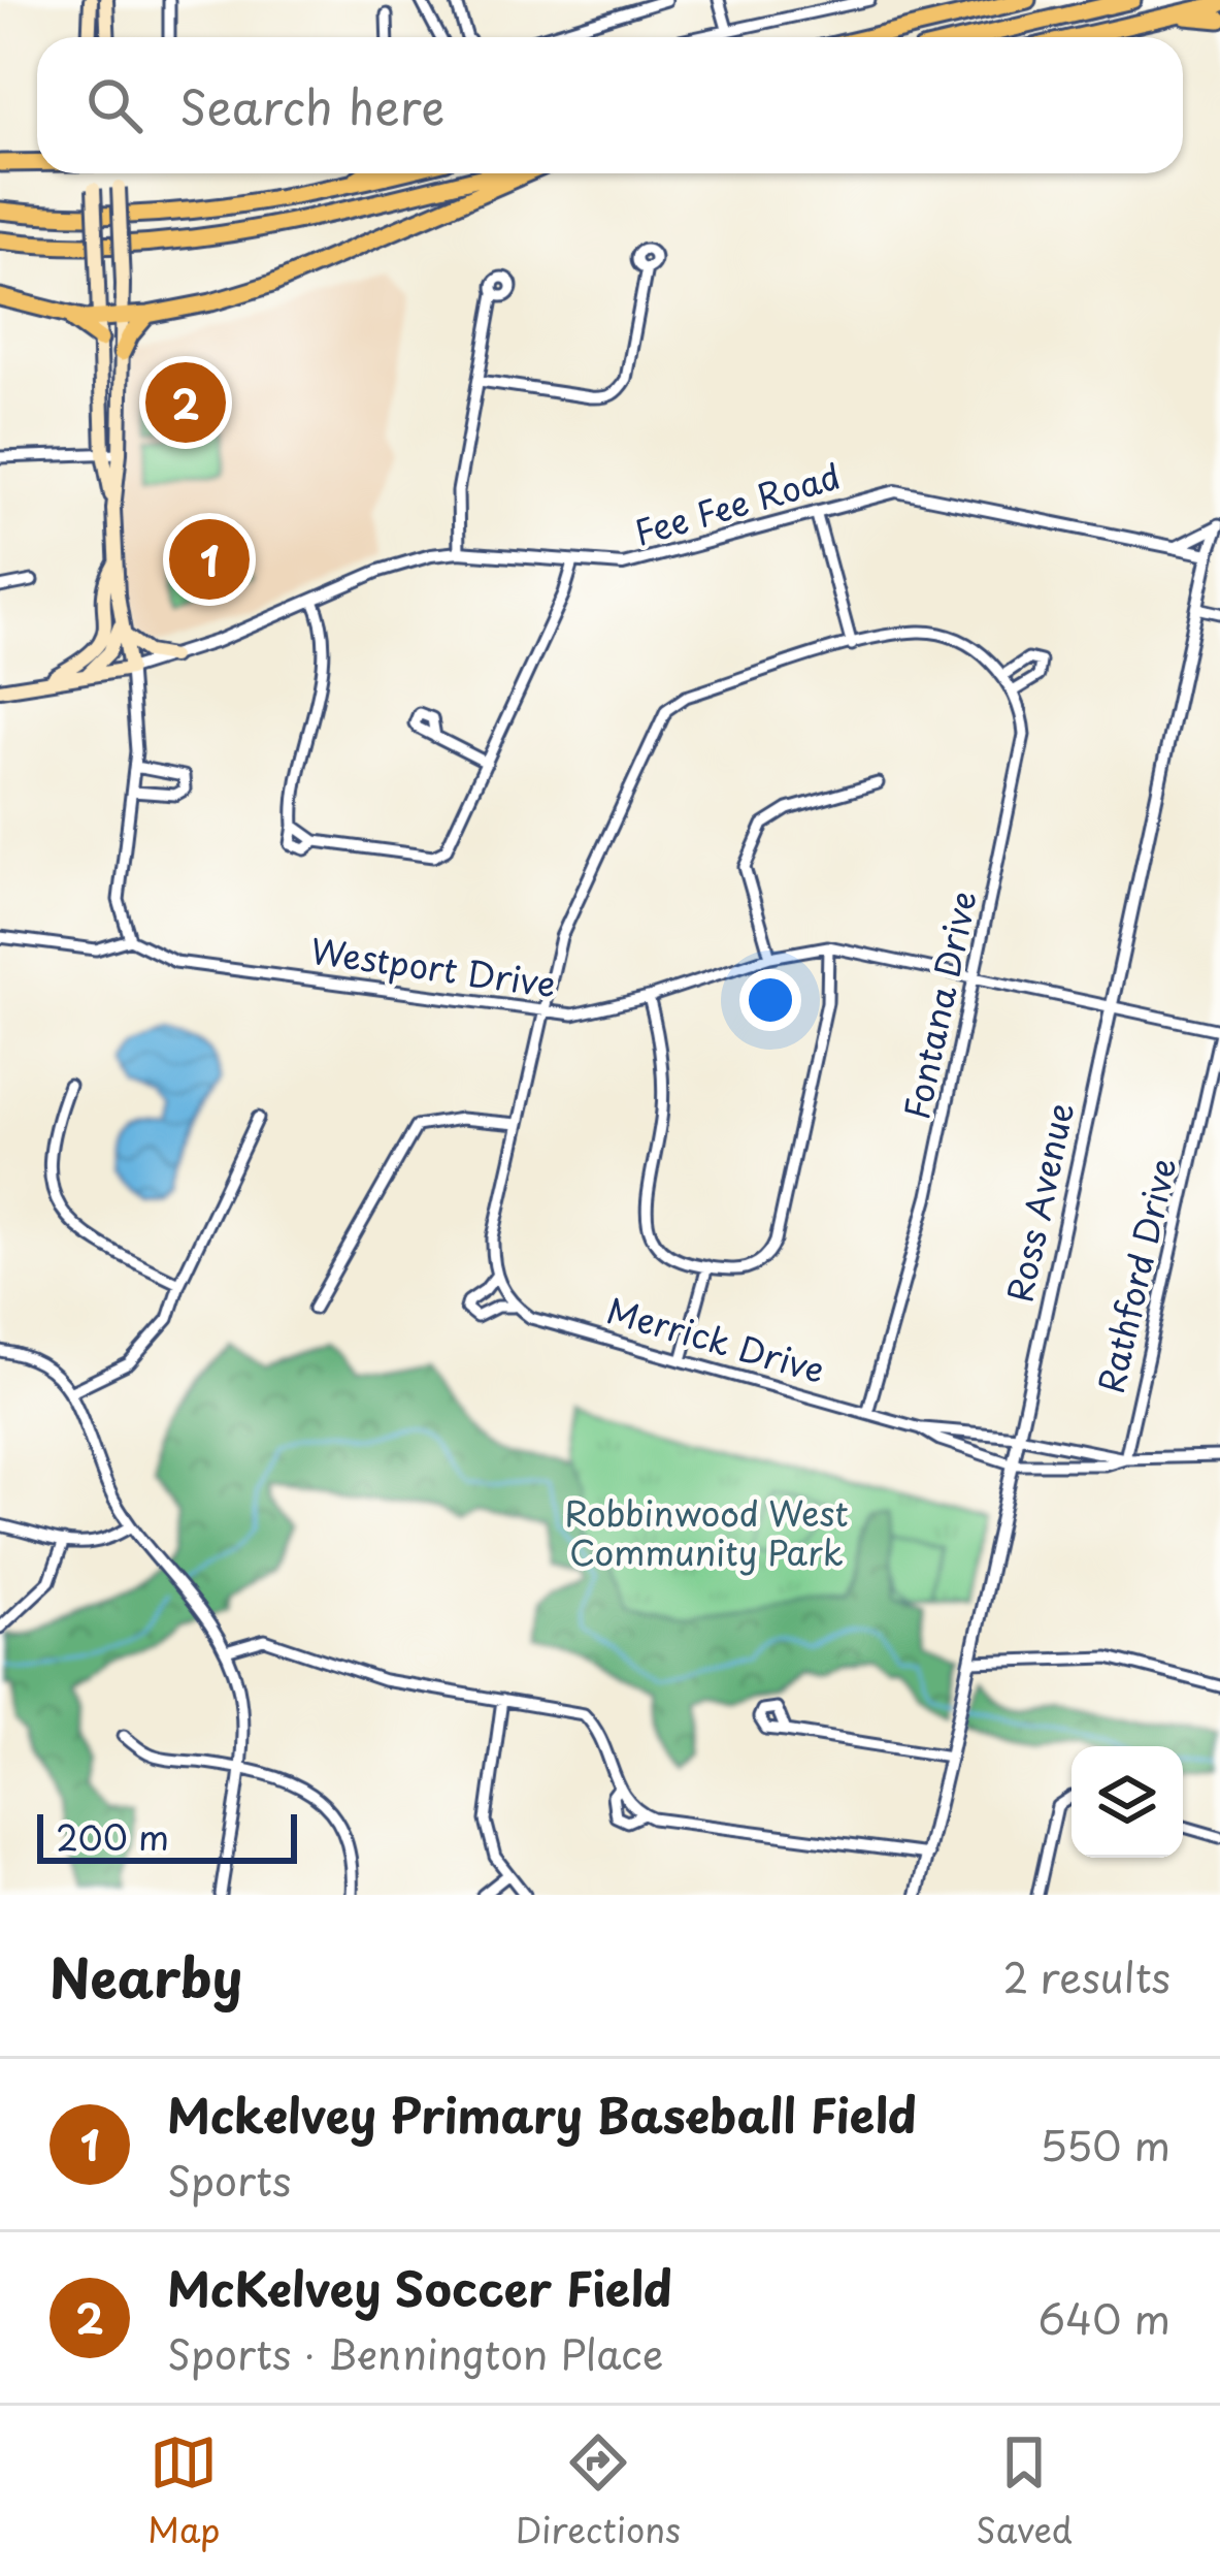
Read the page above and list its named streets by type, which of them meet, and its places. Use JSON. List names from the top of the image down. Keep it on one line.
{"streets":{"main road":["Fee Fee Road"],"street":["Westport Drive","Fontana Drive","Ross Avenue","Rathford Drive","Merrick Drive"]},"crossings":[["Fee Fee Road","Ross Avenue"],["Westport Drive","Fontana Drive"],["Westport Drive","Ross Avenue"],["Westport Drive","Rathford Drive"],["Fontana Drive","Merrick Drive"],["Ross Avenue","Merrick Drive"],["Rathford Drive","Merrick Drive"]],"parks":["Robbinwood West Community Park"],"scale_bar":"200 m","page":{"search":"Search here","pins":["2","1"],"scale":"200 m","heading":["Nearby","2 results"],"list":[{"mark":"1","name":"Mckelvey Primary Baseball Field","note":"Sports","value":"550 m"},{"mark":"2","name":"McKelvey Soccer Field","note":"Sports · Bennington Place","value":"640 m"}],"nav":["Map","Directions","Saved"]}}
